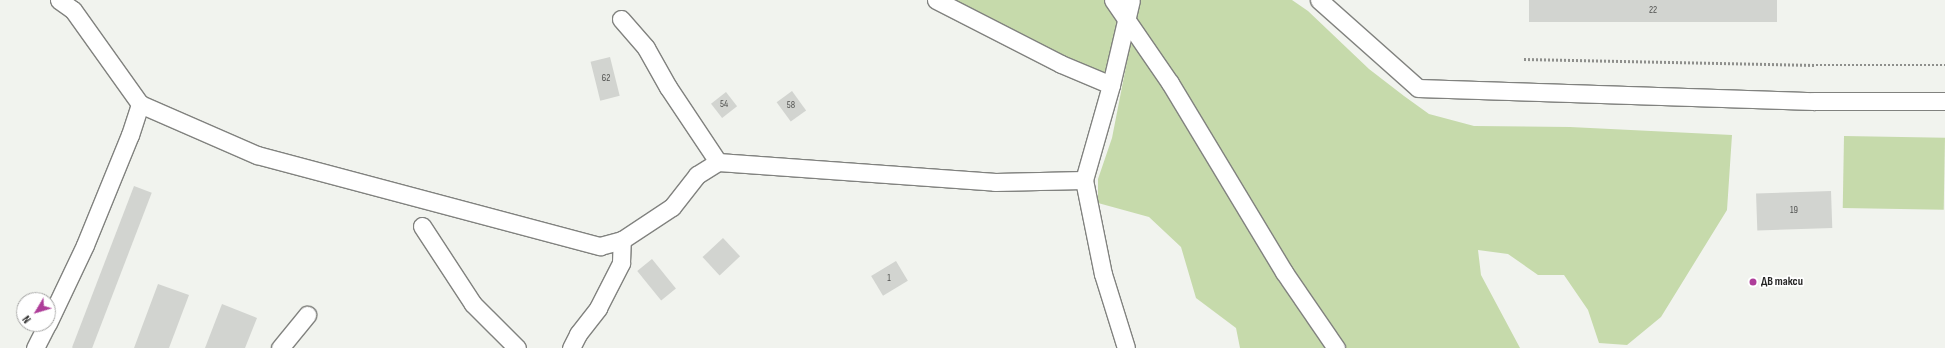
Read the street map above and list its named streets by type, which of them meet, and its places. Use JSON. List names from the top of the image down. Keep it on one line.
{"places":["ДВ такси"],"house_numbers":["22","62","54","58","19","1"],"north":"bottom left"}
